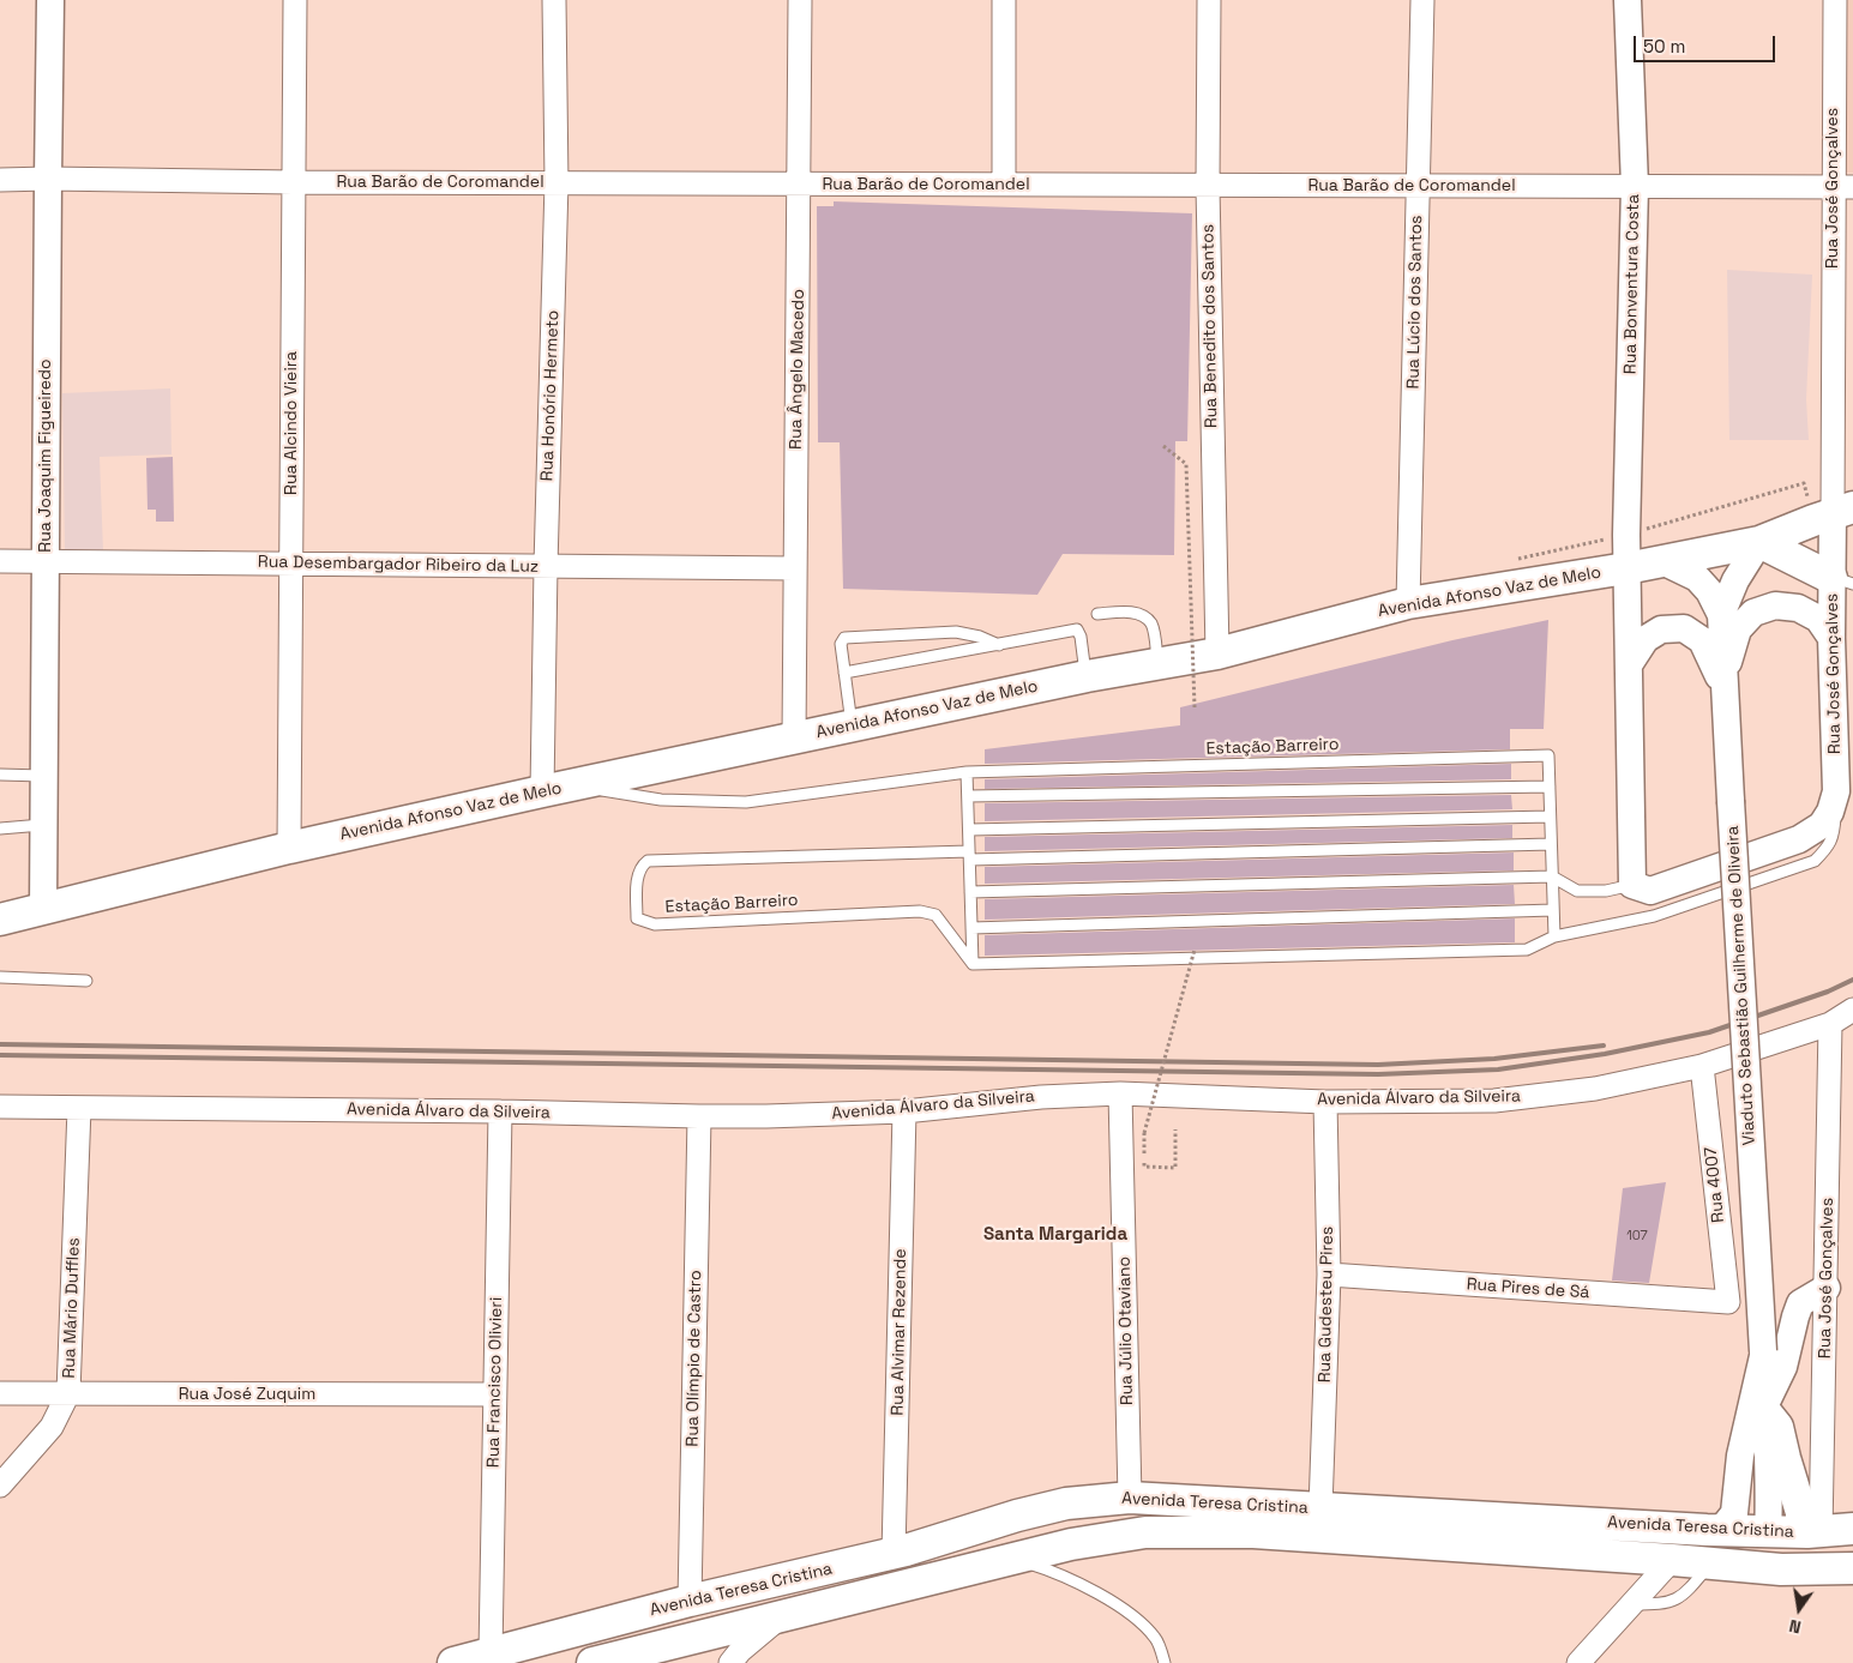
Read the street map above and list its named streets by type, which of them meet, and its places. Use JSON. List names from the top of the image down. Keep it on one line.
{"streets":{"main road":["Avenida Afonso Vaz de Melo","Avenida Teresa Cristina"],"street":["Rua Barão de Coromandel","Rua José Gonçalves","Rua Bonventura Costa","Rua Lúcio dos Santos","Rua Benedito dos Santos","Rua Ângelo Macedo","Rua Honório Hermeto","Rua Alcindo Vieira","Rua Joaquim Figueiredo","Rua Desembargador Ribeiro da Luz","Viaduto Sebastião Guilherme de Oliveira","Avenida Álvaro da Silveira","Rua 4007","Rua Pires de Sá","Rua Gudesteu Pires","Rua Mário Duffles","Rua Júlio Otaviano","Rua Alvimar Rezende","Rua Olímpio de Castro","Rua Francisco Olivieri","Rua José Zuquim"],"lane":["Estação Barreiro"]},"crossings":[["Rua Barão de Coromandel","Rua José Gonçalves"],["Rua Barão de Coromandel","Rua Bonventura Costa"],["Rua Barão de Coromandel","Rua Lúcio dos Santos"],["Rua Barão de Coromandel","Rua Benedito dos Santos"],["Rua Barão de Coromandel","Rua Ângelo Macedo"],["Rua Barão de Coromandel","Rua Honório Hermeto"],["Rua Barão de Coromandel","Rua Alcindo Vieira"],["Rua Barão de Coromandel","Rua Joaquim Figueiredo"],["Rua José Gonçalves","Avenida Afonso Vaz de Melo"],["Rua José Gonçalves","Avenida Álvaro da Silveira"],["Rua José Gonçalves","Avenida Teresa Cristina"],["Rua Bonventura Costa","Avenida Afonso Vaz de Melo"],["Rua Lúcio dos Santos","Avenida Afonso Vaz de Melo"],["Rua Benedito dos Santos","Avenida Afonso Vaz de Melo"],["Rua Ângelo Macedo","Rua Desembargador Ribeiro da Luz"],["Rua Ângelo Macedo","Avenida Afonso Vaz de Melo"],["Rua Honório Hermeto","Rua Desembargador Ribeiro da Luz"],["Rua Honório Hermeto","Avenida Afonso Vaz de Melo"],["Rua Honório Hermeto","Estação Barreiro"],["Rua Alcindo Vieira","Rua Desembargador Ribeiro da Luz"],["Rua Alcindo Vieira","Avenida Afonso Vaz de Melo"],["Rua Joaquim Figueiredo","Rua Desembargador Ribeiro da Luz"],["Rua Joaquim Figueiredo","Avenida Afonso Vaz de Melo"],["Avenida Afonso Vaz de Melo","Estação Barreiro"],["Avenida Afonso Vaz de Melo","Viaduto Sebastião Guilherme de Oliveira"],["Viaduto Sebastião Guilherme de Oliveira","Avenida Teresa Cristina"],["Avenida Álvaro da Silveira","Rua 4007"],["Avenida Álvaro da Silveira","Rua Gudesteu Pires"],["Avenida Álvaro da Silveira","Rua Mário Duffles"],["Avenida Álvaro da Silveira","Rua Júlio Otaviano"],["Avenida Álvaro da Silveira","Rua Alvimar Rezende"],["Avenida Álvaro da Silveira","Rua Olímpio de Castro"],["Avenida Álvaro da Silveira","Rua Francisco Olivieri"],["Rua 4007","Rua Pires de Sá"],["Rua Pires de Sá","Rua Gudesteu Pires"],["Rua Gudesteu Pires","Avenida Teresa Cristina"],["Rua Mário Duffles","Rua José Zuquim"],["Rua Júlio Otaviano","Avenida Teresa Cristina"],["Rua Alvimar Rezende","Avenida Teresa Cristina"],["Rua Olímpio de Castro","Avenida Teresa Cristina"],["Rua Francisco Olivieri","Rua José Zuquim"],["Rua Francisco Olivieri","Avenida Teresa Cristina"]],"districts":["Santa Margarida"],"house_numbers":["107"],"scale_bar":"50 m","north":"bottom"}
